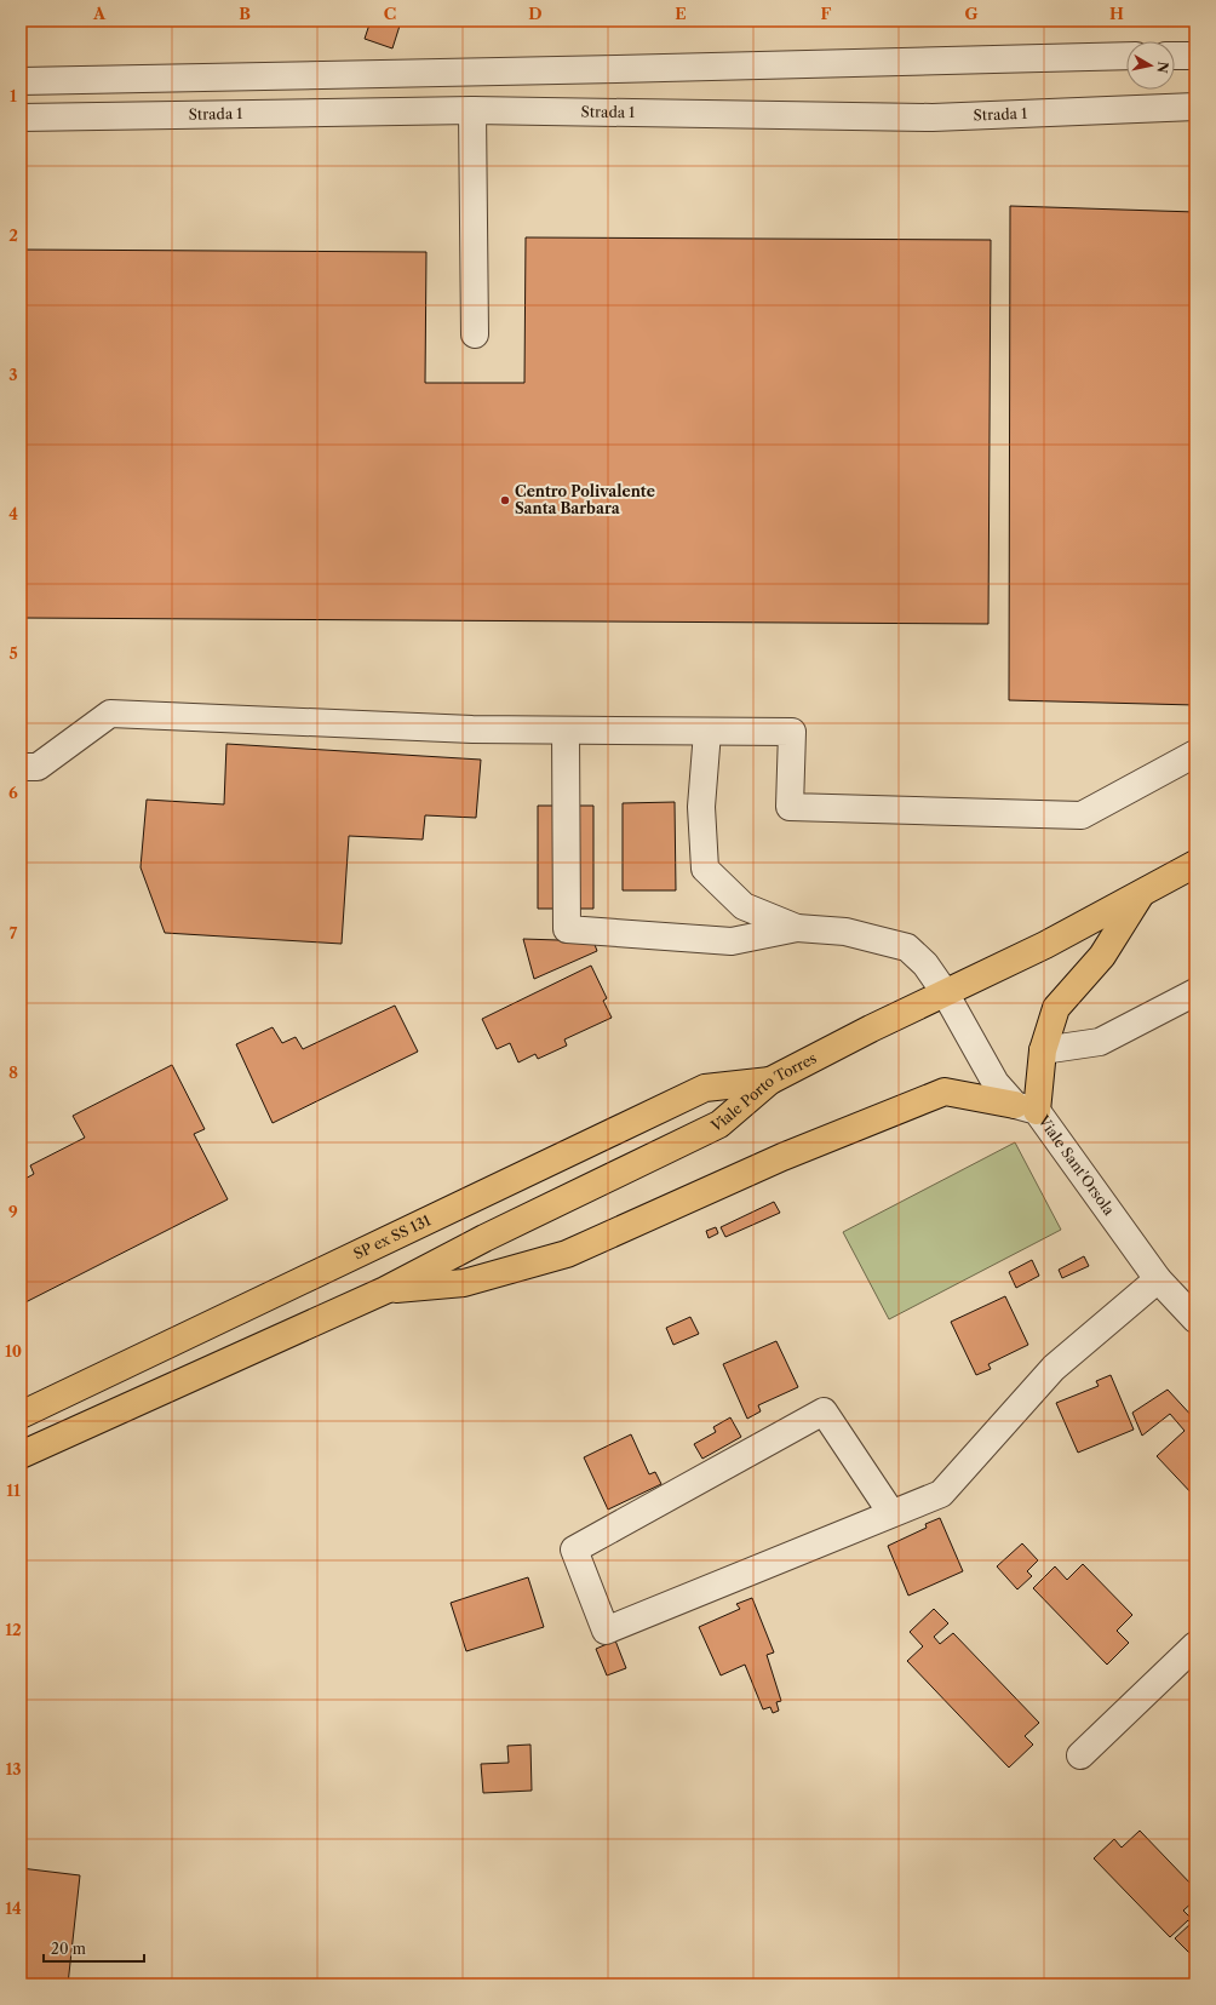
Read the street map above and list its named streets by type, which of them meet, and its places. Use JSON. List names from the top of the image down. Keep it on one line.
{"streets":{"main road":["Viale Porto Torres","SP ex SS 131"],"street":["Strada 1","Viale Sant'Orsola"]},"crossings":[["Viale Porto Torres","Viale Sant'Orsola"],["Viale Porto Torres","SP ex SS 131"]],"places":["Centro Polivalente Santa Barbara"],"scale_bar":"20 m","north":"right","grid":{"columns":["A","B","C","D","E","F","G","H"],"rows":["1","2","3","4","5","6","7","8","9","10","11","12","13","14"]}}
